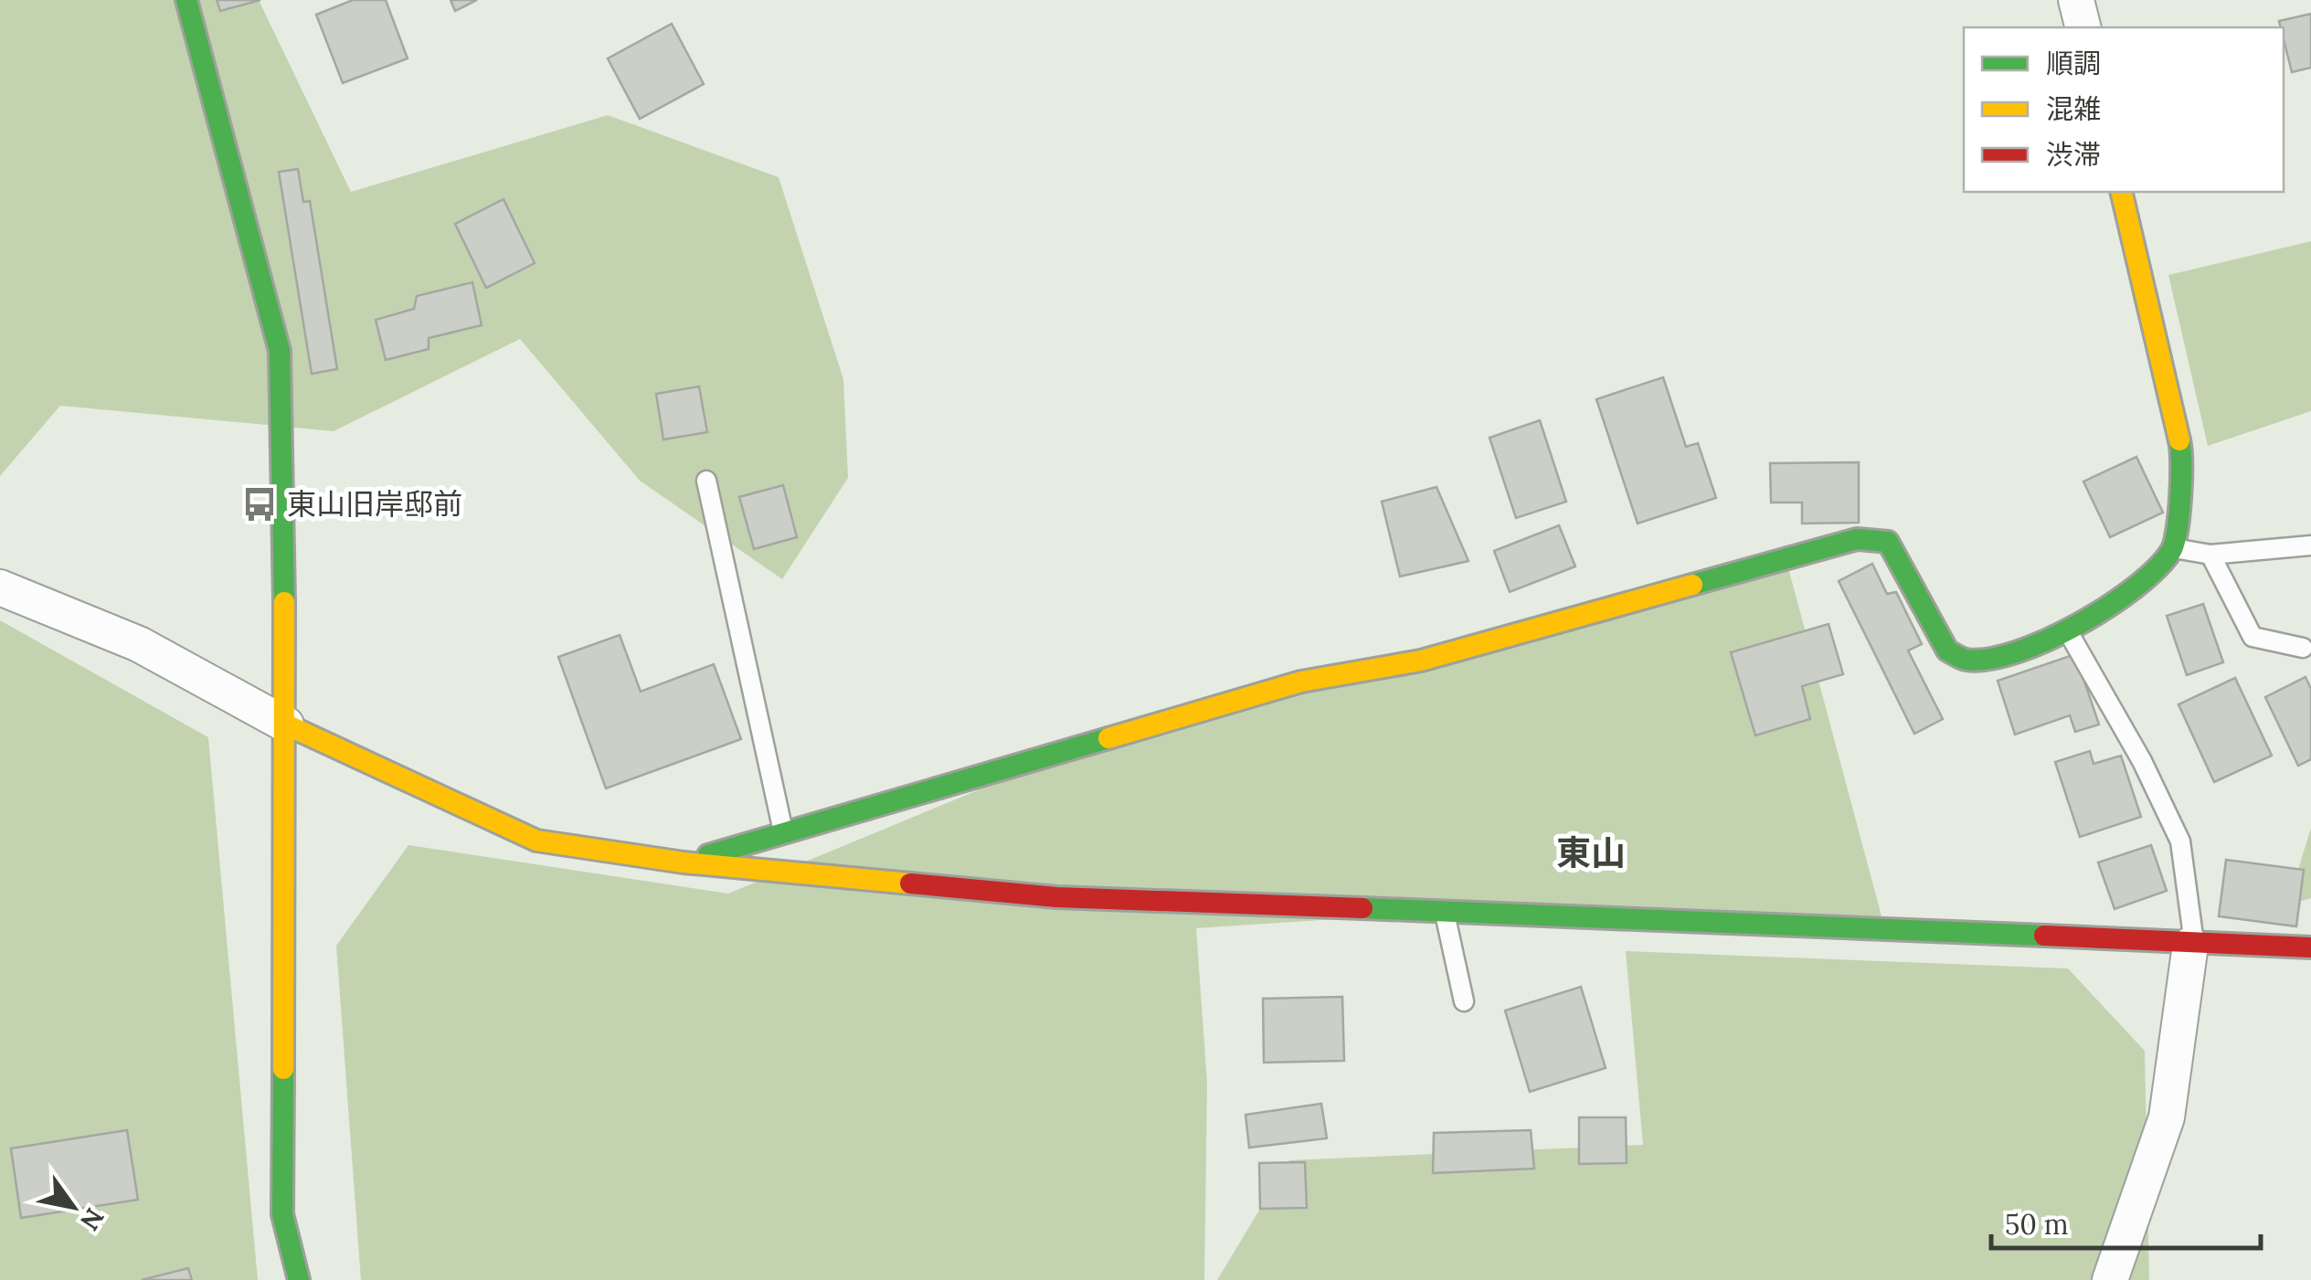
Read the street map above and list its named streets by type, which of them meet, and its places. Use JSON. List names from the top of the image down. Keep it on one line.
{"districts":["東山"],"places":{"bus stop":["東山旧岸邸前"]},"legend":["順調","混雑","渋滞"],"scale_bar":"50 m","north":"bottom right"}
